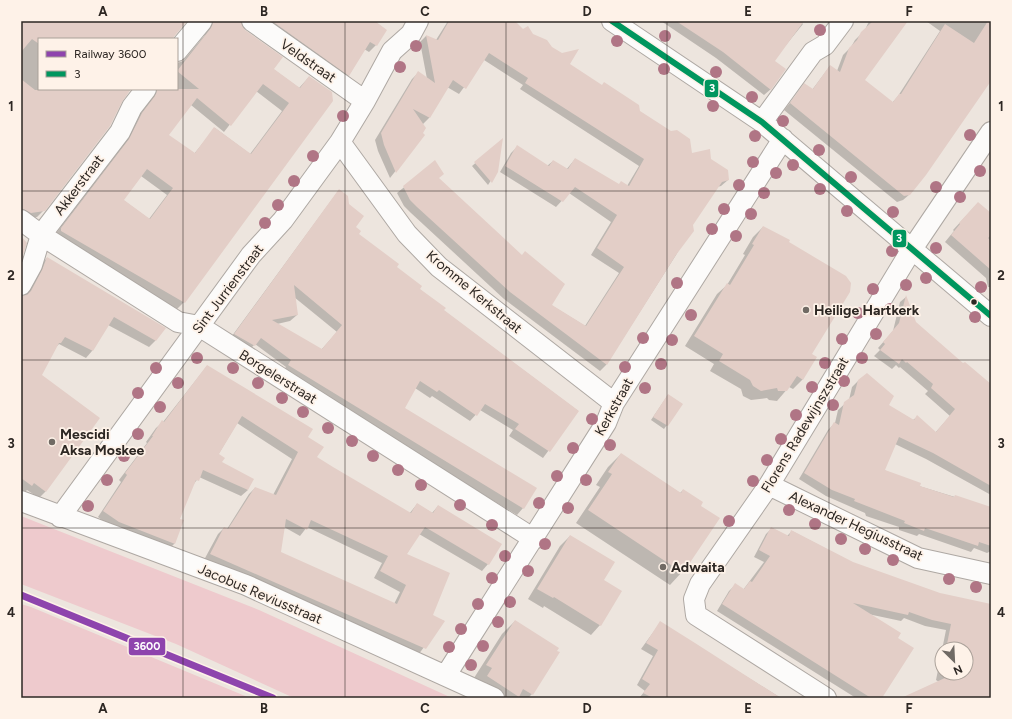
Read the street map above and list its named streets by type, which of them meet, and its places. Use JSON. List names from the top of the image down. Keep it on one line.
{"streets":{"street":["Veldstraat","Akkerstraat","Sint Jurrienstraat","Kromme Kerkstraat","Borgelerstraat","Kerkstraat","Florens Radewijnszstraat","Alexander Hegiusstraat","Jacobus Reviusstraat"]},"crossings":[["Veldstraat","Sint Jurrienstraat"],["Akkerstraat","Borgelerstraat"],["Sint Jurrienstraat","Kromme Kerkstraat"],["Sint Jurrienstraat","Borgelerstraat"],["Sint Jurrienstraat","Jacobus Reviusstraat"],["Kromme Kerkstraat","Kerkstraat"],["Borgelerstraat","Kerkstraat"],["Kerkstraat","Jacobus Reviusstraat"],["Florens Radewijnszstraat","Alexander Hegiusstraat"]],"places":["Heilige Hartkerk","Mescidi Aksa Moskee","Adwaita"],"lines":["transit line 3","rail line 3600"],"legend":["Railway 3600","3"],"north":"bottom right","grid":{"columns":["A","B","C","D","E","F"],"rows":["1","2","3","4"]}}
